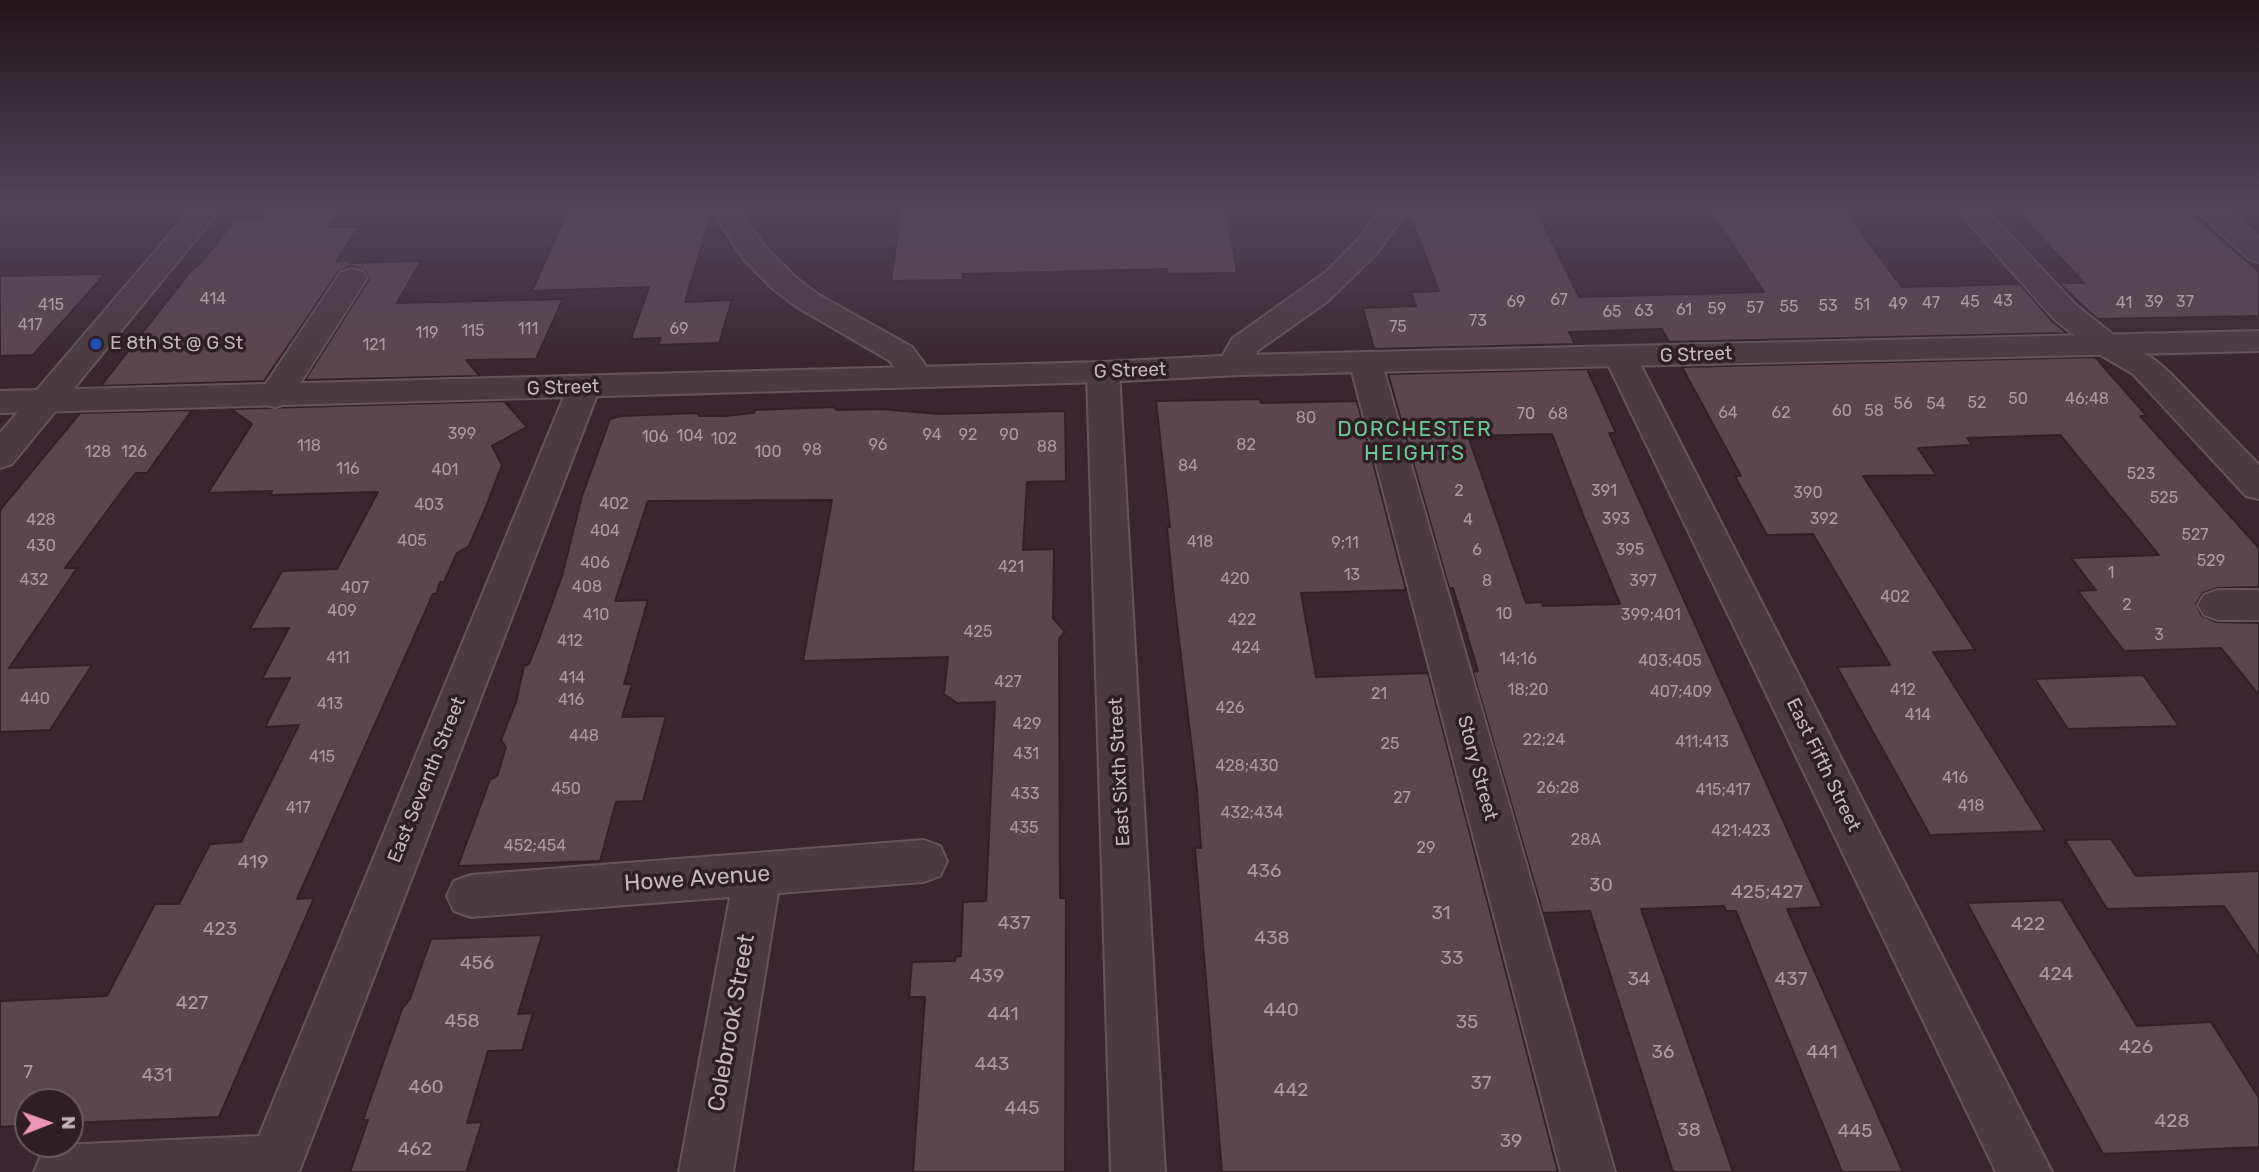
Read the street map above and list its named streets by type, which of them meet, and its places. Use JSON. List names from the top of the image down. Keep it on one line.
{"streets":{"street":["G Street","East Fifth Street","Story Street","East Sixth Street","East Seventh Street","Howe Avenue","Colebrook Street"]},"crossings":[["G Street","East Fifth Street"],["G Street","Story Street"],["G Street","East Sixth Street"],["G Street","East Seventh Street"],["Howe Avenue","Colebrook Street"]],"districts":["DORCHESTER HEIGHTS"],"places":["E 8th St @ G St"],"house_numbers":["414","67","43","69","45","39","37","47","41","49","415","51","53","55","57","59","61","63","65","73","417","75","111","69","115","119","121","50","46;48","52","56","54","60","58","64","62","70","68","80","399","94","92","90","104","106","102","96","82","118","88","98","128","126","100","84","116","401","523","2","391","390","525","402","403","393","392","428","4","404","527","405","418","9;11","430","6","395","529","406","421","1","13","420","432","8","397","408","407","402","2","409","10","410","399;401","422","425","3","412","424","411","14;16","403;405","414","427","18;20","412","407;409","21","440","416","413","426","414","429","448","22;24","411;413","25","431","415","428;430","416","26;28","450","415;417","433","27","418","417","432;434","435","421;423","28A","452;454","29","419","436","30","425;427","31","437","422","423","438","33","456","424","439","34","437","427","440","441","458","35","426","36","441","443","7","431","37","460","442","445","428","38","445","39","462"],"north":"right"}
